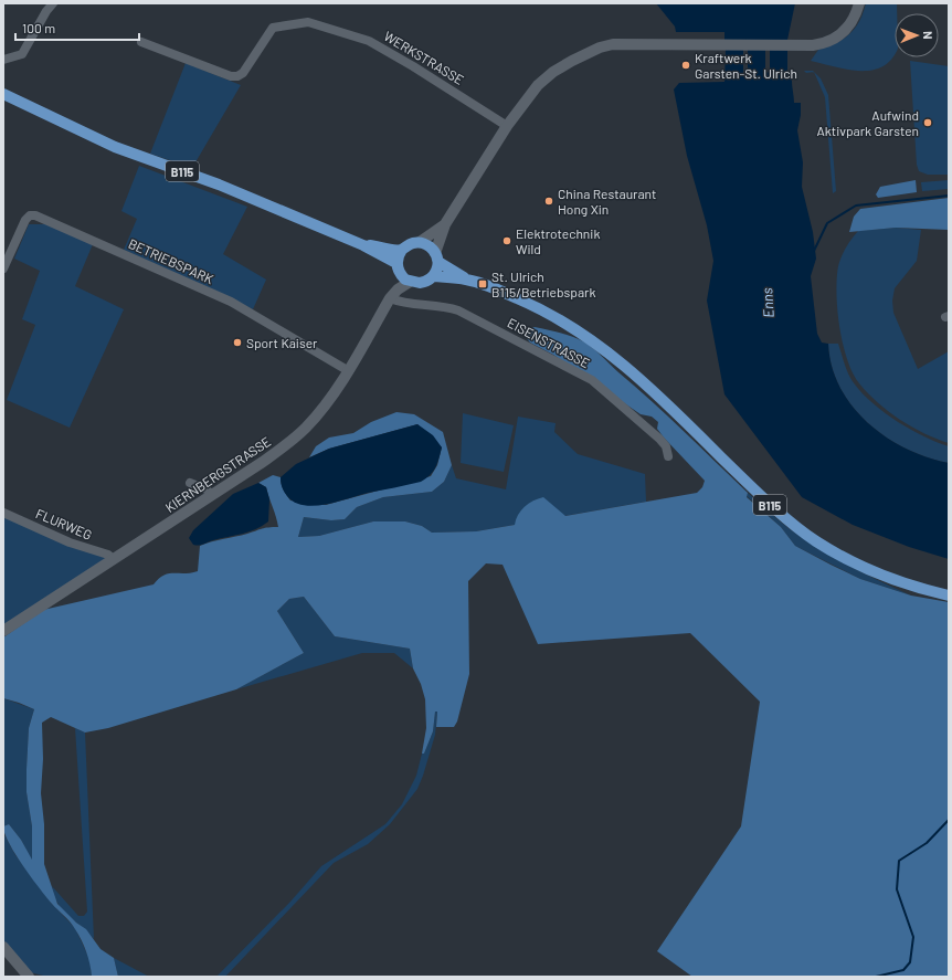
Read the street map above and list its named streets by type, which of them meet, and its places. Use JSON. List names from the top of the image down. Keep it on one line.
{"streets":{"main road":["B115"],"street":["WERKSTRASSE","BETRIEBSPARK","EISENSTRASSE","KIERNBERGSTRASSE","FLURWEG"]},"crossings":[["B115","KIERNBERGSTRASSE"],["BETRIEBSPARK","KIERNBERGSTRASSE"],["EISENSTRASSE","KIERNBERGSTRASSE"],["KIERNBERGSTRASSE","FLURWEG"]],"water":["Enns"],"places":{"other":["Kraftwerk Garsten-St. Ulrich","Aufwind Aktivpark Garsten","China Restaurant Hong Xin","Elektrotechnik Wild","Sport Kaiser"],"transit":["St. Ulrich B115/Betriebspark"]},"scale_bar":"100 m","north":"right"}
